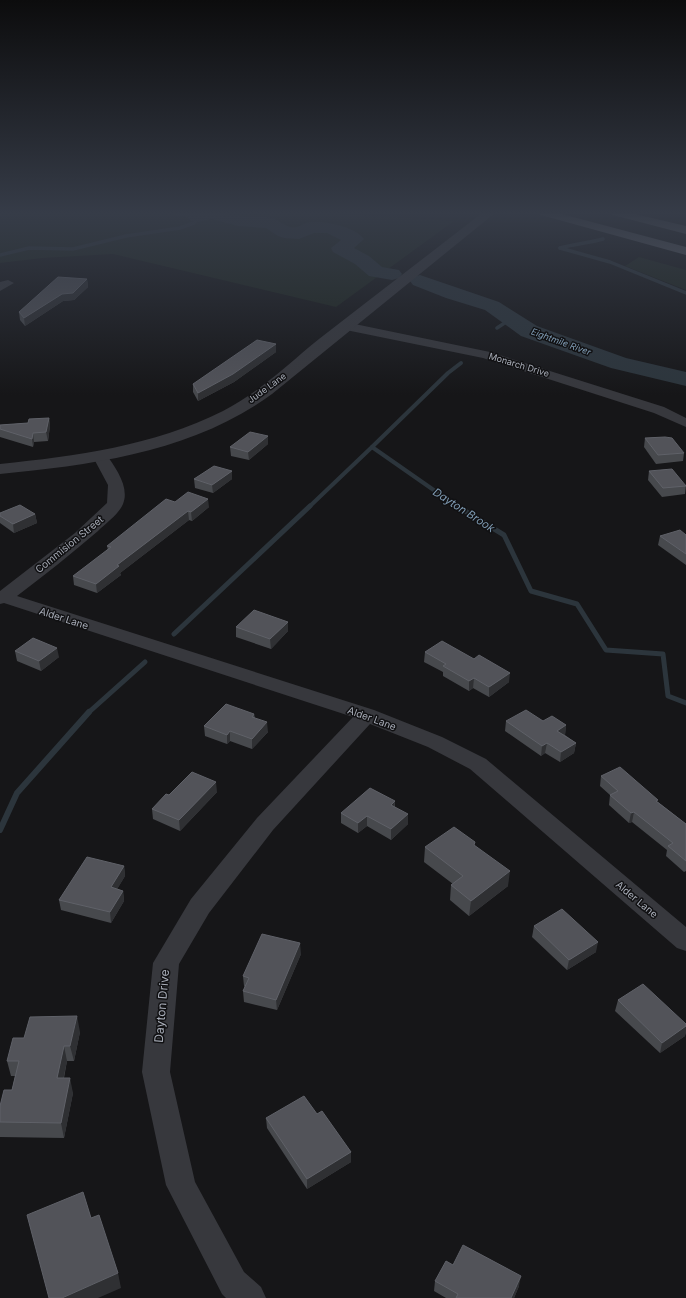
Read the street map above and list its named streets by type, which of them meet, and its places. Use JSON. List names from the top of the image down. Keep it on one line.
{"streets":{"street":["Monarch Drive","Jude Lane","Commision Street","Alder Lane","Dayton Drive"]},"crossings":[["Monarch Drive","Jude Lane"],["Jude Lane","Commision Street"],["Commision Street","Alder Lane"],["Alder Lane","Dayton Drive"]],"water":["Eightmile River","Dayton Brook"]}
